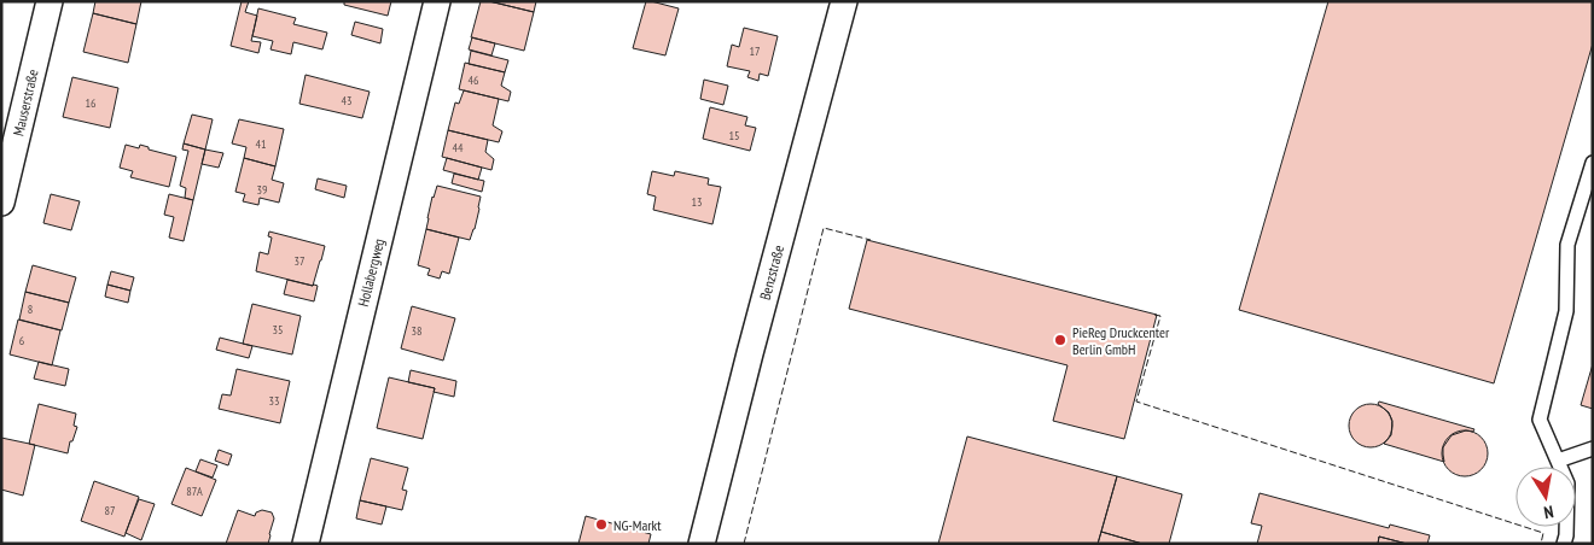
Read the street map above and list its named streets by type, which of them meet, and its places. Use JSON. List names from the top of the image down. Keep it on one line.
{"streets":{"street":["Mauserstraße","Hollabergweg","Benzstraße"]},"places":["PieReg Druckcenter Berlin GmbH","NG-Markt"],"house_numbers":["17","46","43","16","15","41","44","39","13","37","8","35","38","6","33","87A","87"],"north":"bottom"}
